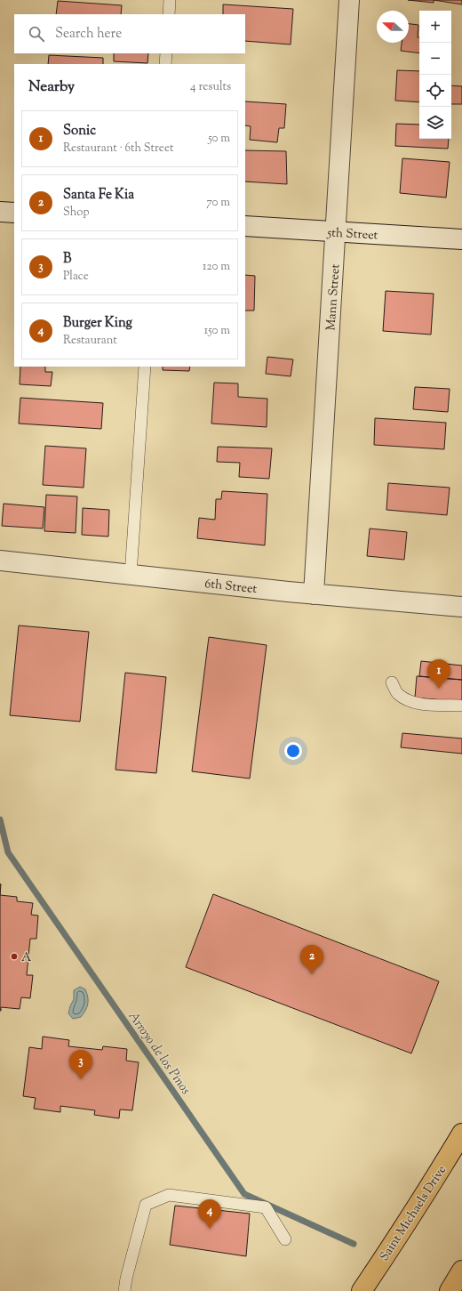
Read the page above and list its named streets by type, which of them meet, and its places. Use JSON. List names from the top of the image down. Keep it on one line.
{"streets":{"main road":["Saint Michaels Drive"],"street":["5th Street","Mann Street","6th Street"]},"crossings":[["5th Street","Mann Street"],["Mann Street","6th Street"]],"water":["Arroyo de los Pinos"],"places":["A"],"north":"left","page":{"map_buttons":["+","−"],"search":"Search here","heading":["Nearby","4 results"],"list":[{"mark":"1","name":"Sonic","note":"Restaurant · 6th Street","value":"50 m"},{"mark":"2","name":"Santa Fe Kia","note":"Shop","value":"70 m"},{"mark":"3","name":"B","note":"Place","value":"120 m"},{"mark":"4","name":"Burger King","note":"Restaurant","value":"150 m"}],"pins":["1","2","3","4"]}}
